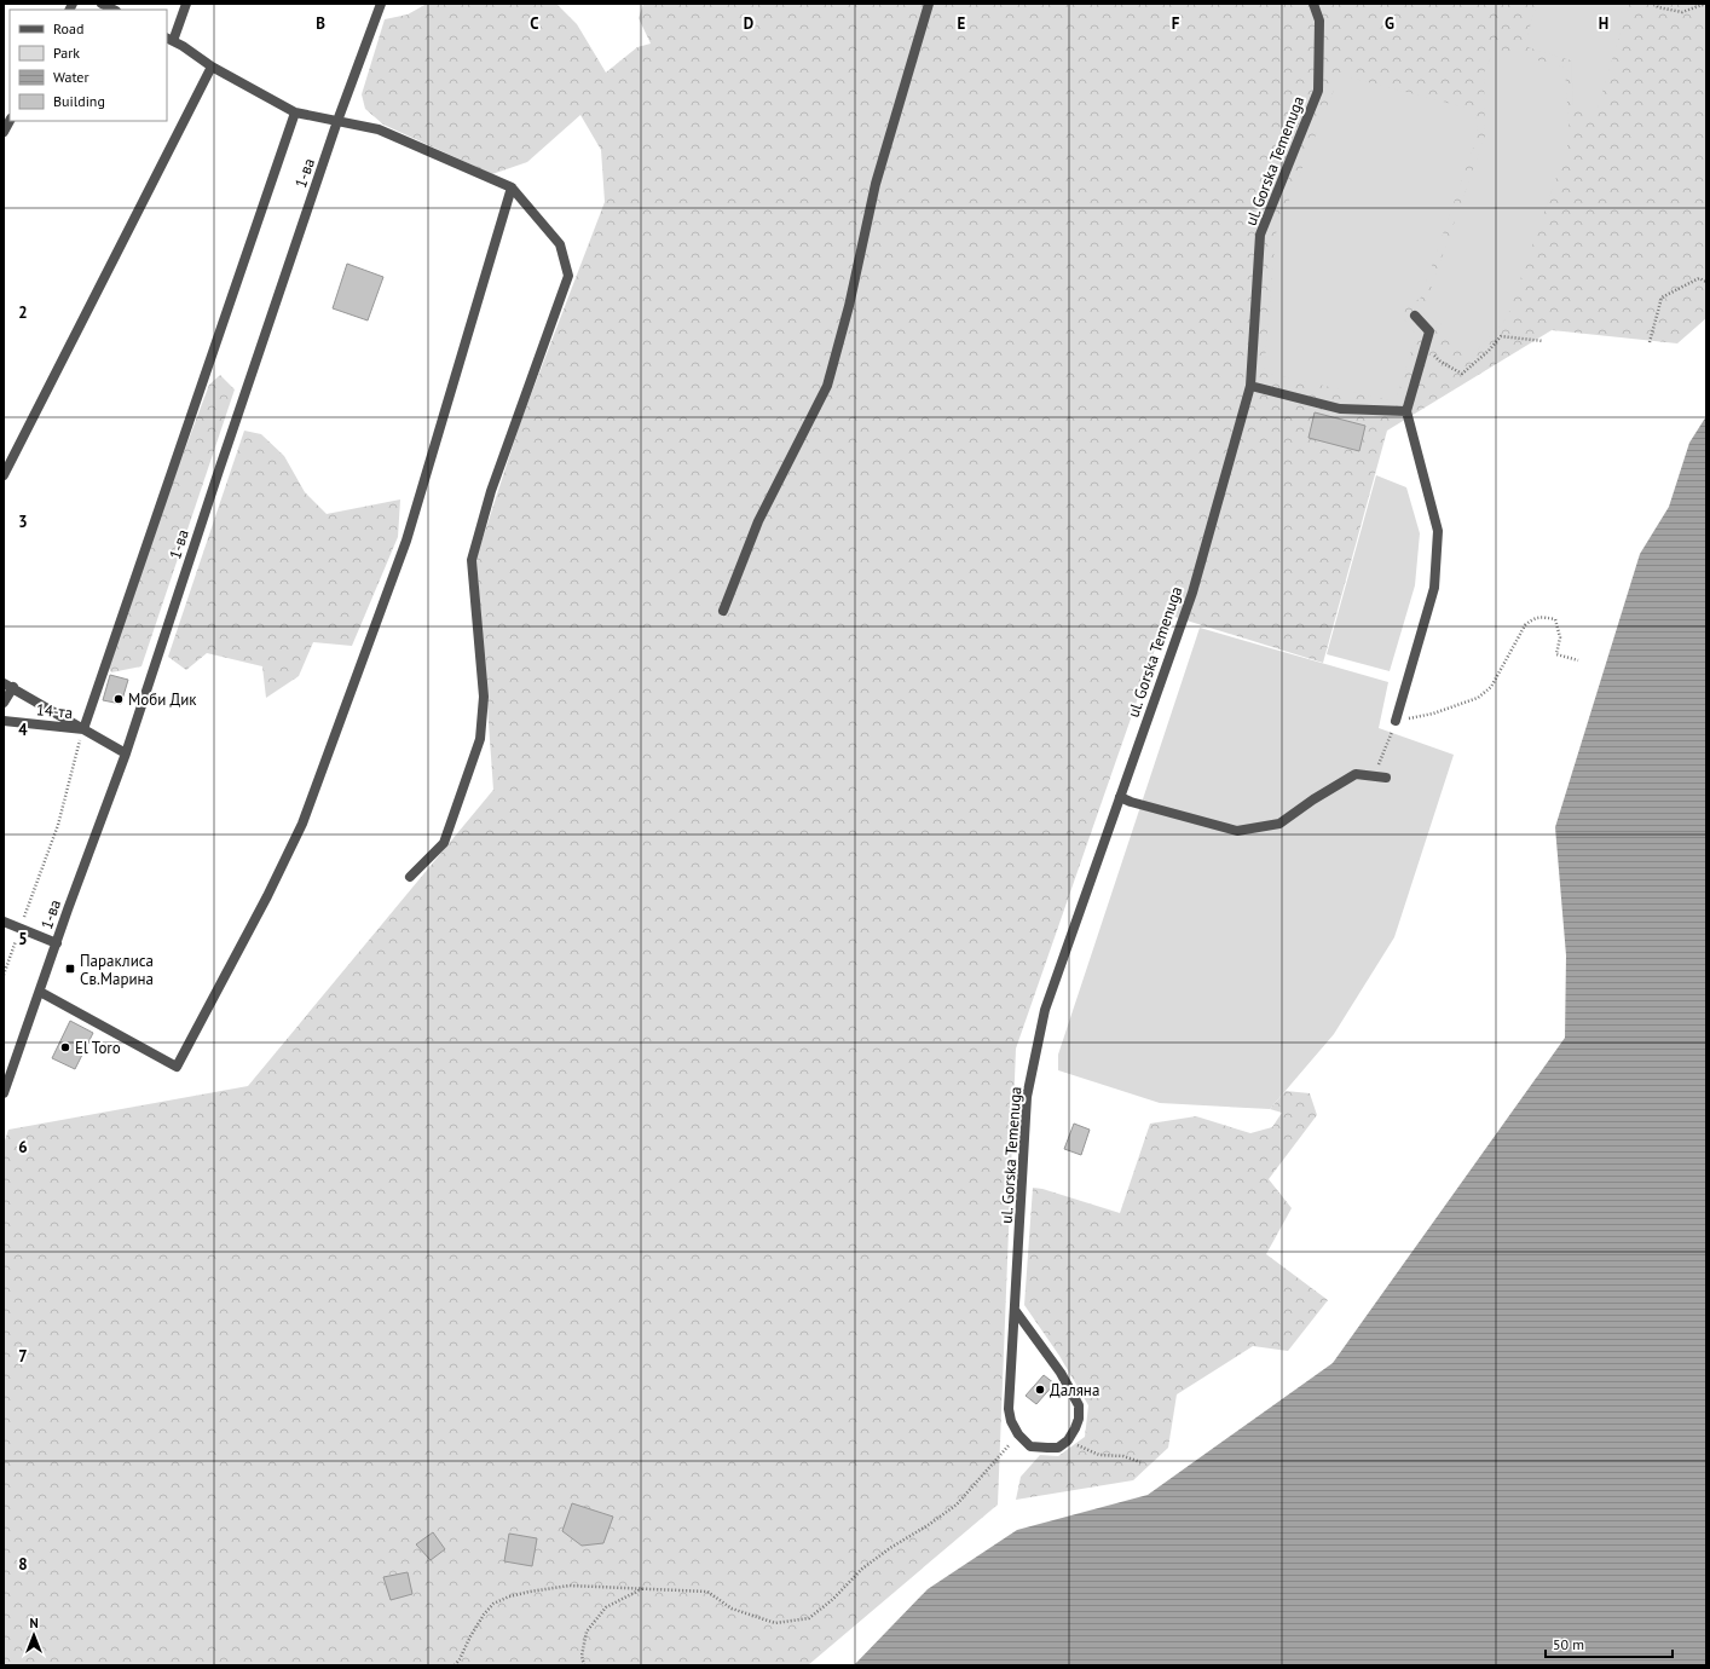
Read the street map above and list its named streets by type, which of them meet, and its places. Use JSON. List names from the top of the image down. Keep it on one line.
{"streets":{"street":["ul. Gorska Temenuga","1-ва","14-та"]},"crossings":[["1-ва","14-та"]],"places":{"other":["Моби Дик","El Toro","Даляна"],"transit":["Параклиса Св.Марина"]},"legend":["Road","Park","Water","Building"],"scale_bar":"50 m","north":"top","grid":{"columns":["B","C","D","E","F","G","H"],"rows":["2","3","4","5","6","7","8"]}}
